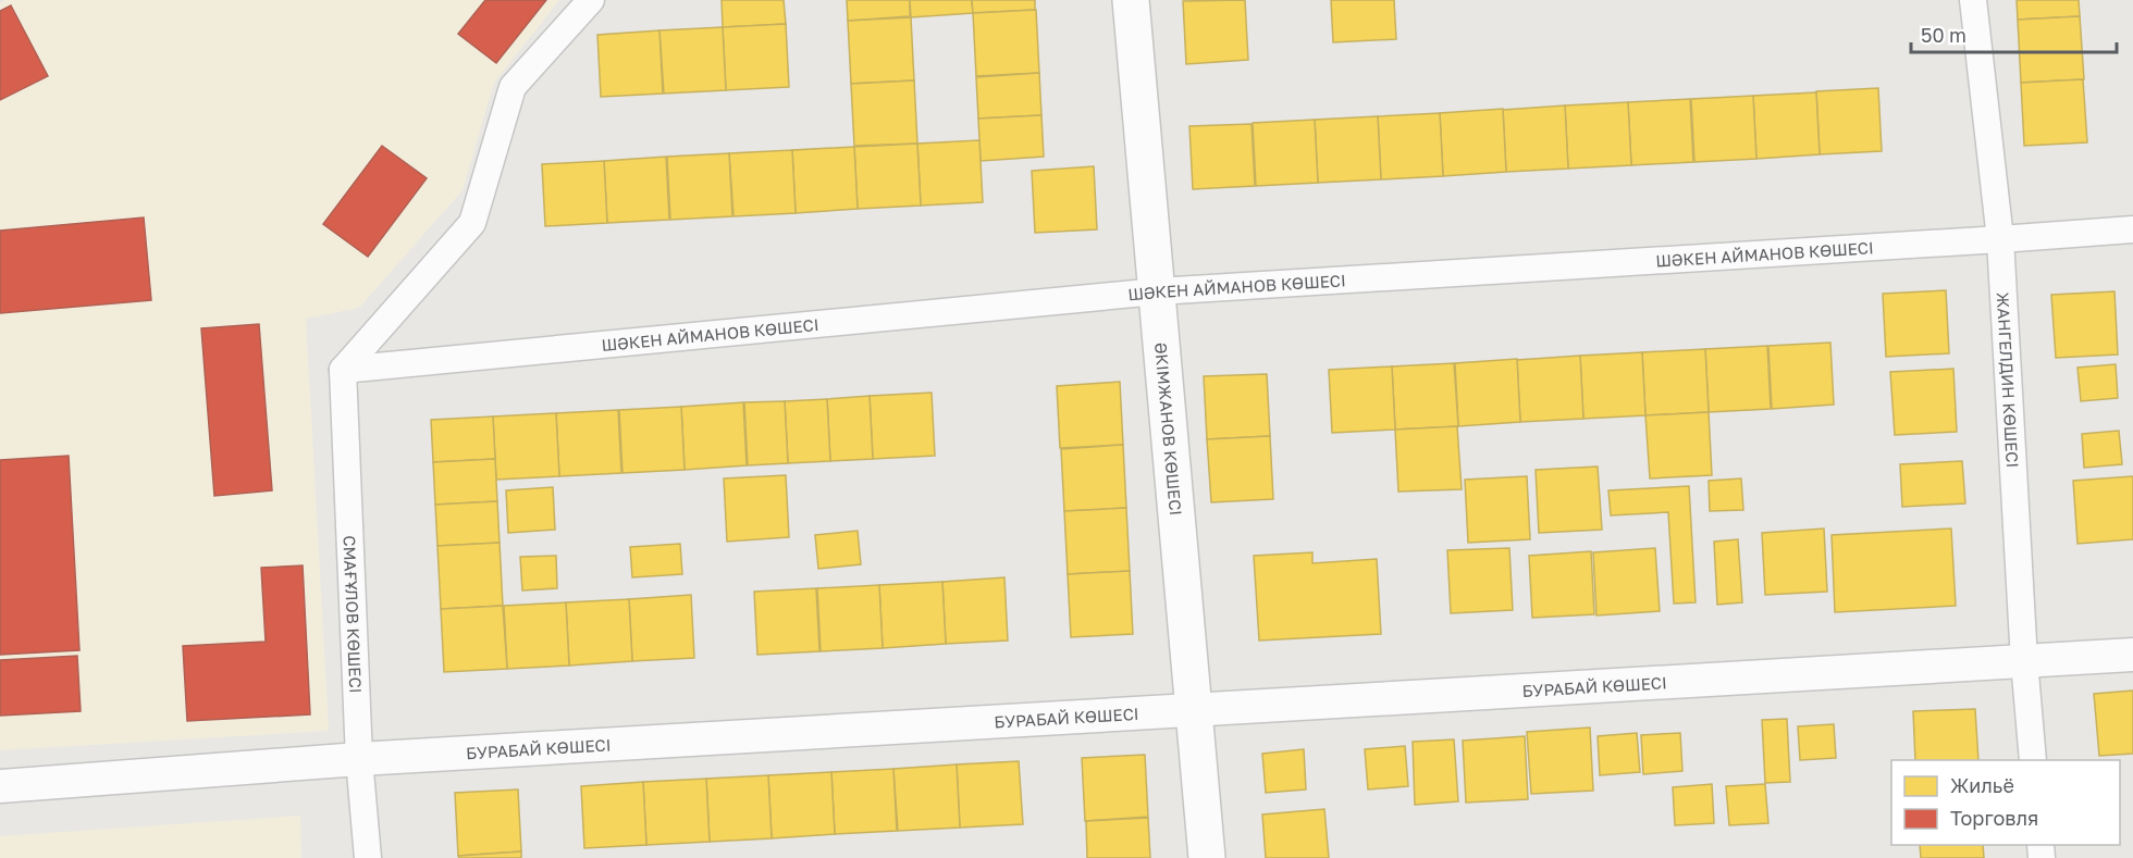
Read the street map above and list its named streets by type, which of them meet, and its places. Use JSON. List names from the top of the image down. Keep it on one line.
{"streets":{"main road":["ӘКІМЖАНОВ КӨШЕСІ"],"street":["ШӘКЕН АЙМАНОВ КӨШЕСІ","ЖАНГЕЛДИН КӨШЕСІ","СМАҒҰЛОВ КӨШЕСІ","БУРАБАЙ КӨШЕСІ"]},"crossings":[["ШӘКЕН АЙМАНОВ КӨШЕСІ","ЖАНГЕЛДИН КӨШЕСІ"],["ШӘКЕН АЙМАНОВ КӨШЕСІ","ӘКІМЖАНОВ КӨШЕСІ"],["ШӘКЕН АЙМАНОВ КӨШЕСІ","СМАҒҰЛОВ КӨШЕСІ"],["ЖАНГЕЛДИН КӨШЕСІ","БУРАБАЙ КӨШЕСІ"],["ӘКІМЖАНОВ КӨШЕСІ","БУРАБАЙ КӨШЕСІ"],["СМАҒҰЛОВ КӨШЕСІ","БУРАБАЙ КӨШЕСІ"]],"legend":["Жильё","Торговля"],"scale_bar":"50 m"}
